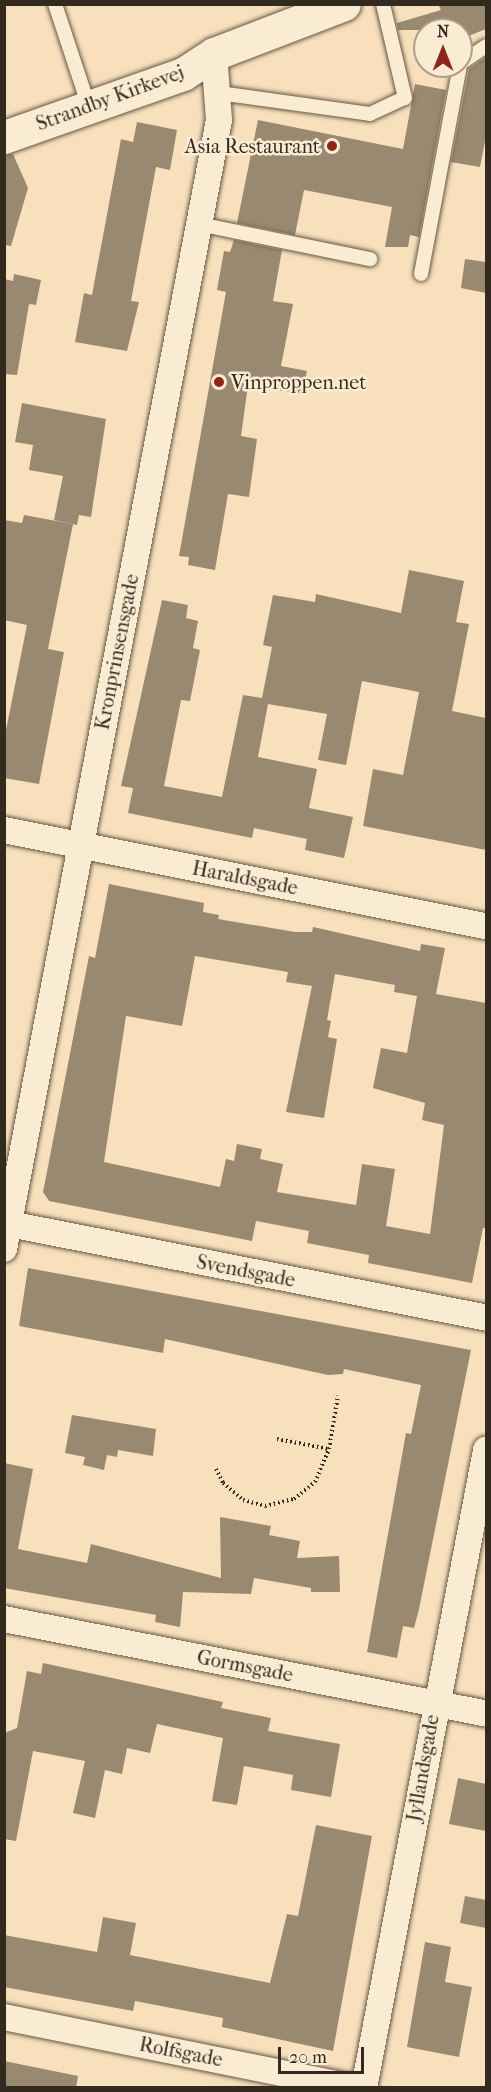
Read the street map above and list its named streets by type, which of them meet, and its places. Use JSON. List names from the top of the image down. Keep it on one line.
{"streets":{"street":["Strandby Kirkevej","Kronprinsensgade","Haraldsgade","Svendsgade","Gormsgade","Jyllandsgade","Rolfsgade"]},"crossings":[["Strandby Kirkevej","Kronprinsensgade"],["Kronprinsensgade","Haraldsgade"],["Kronprinsensgade","Svendsgade"],["Gormsgade","Jyllandsgade"]],"places":["Asia Restaurant","Vinproppen.net"],"scale_bar":"20 m","north":"top"}
